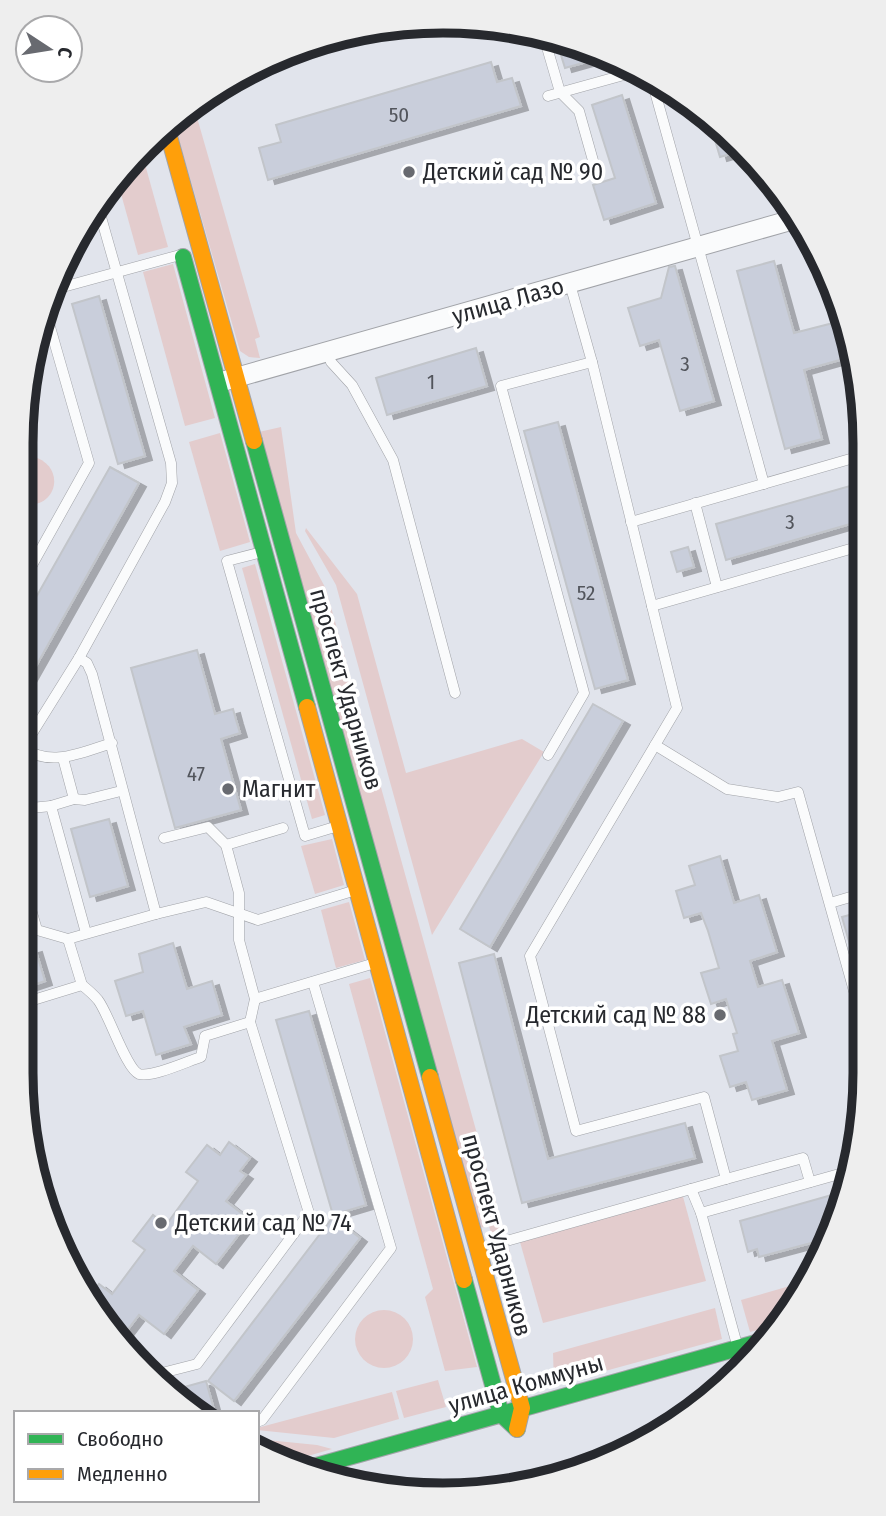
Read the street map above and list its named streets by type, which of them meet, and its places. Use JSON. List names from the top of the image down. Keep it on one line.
{"streets":{"street":["улица Лазо","проспект Ударников","улица Коммуны"]},"crossings":[["улица Лазо","проспект Ударников"],["проспект Ударников","улица Коммуны"]],"places":["Детский сад № 90","Магнит","Детский сад № 88","Детский сад № 74"],"house_numbers":["50","3","1","3","52","47"],"legend":["Свободно","Медленно"],"north":"right"}
